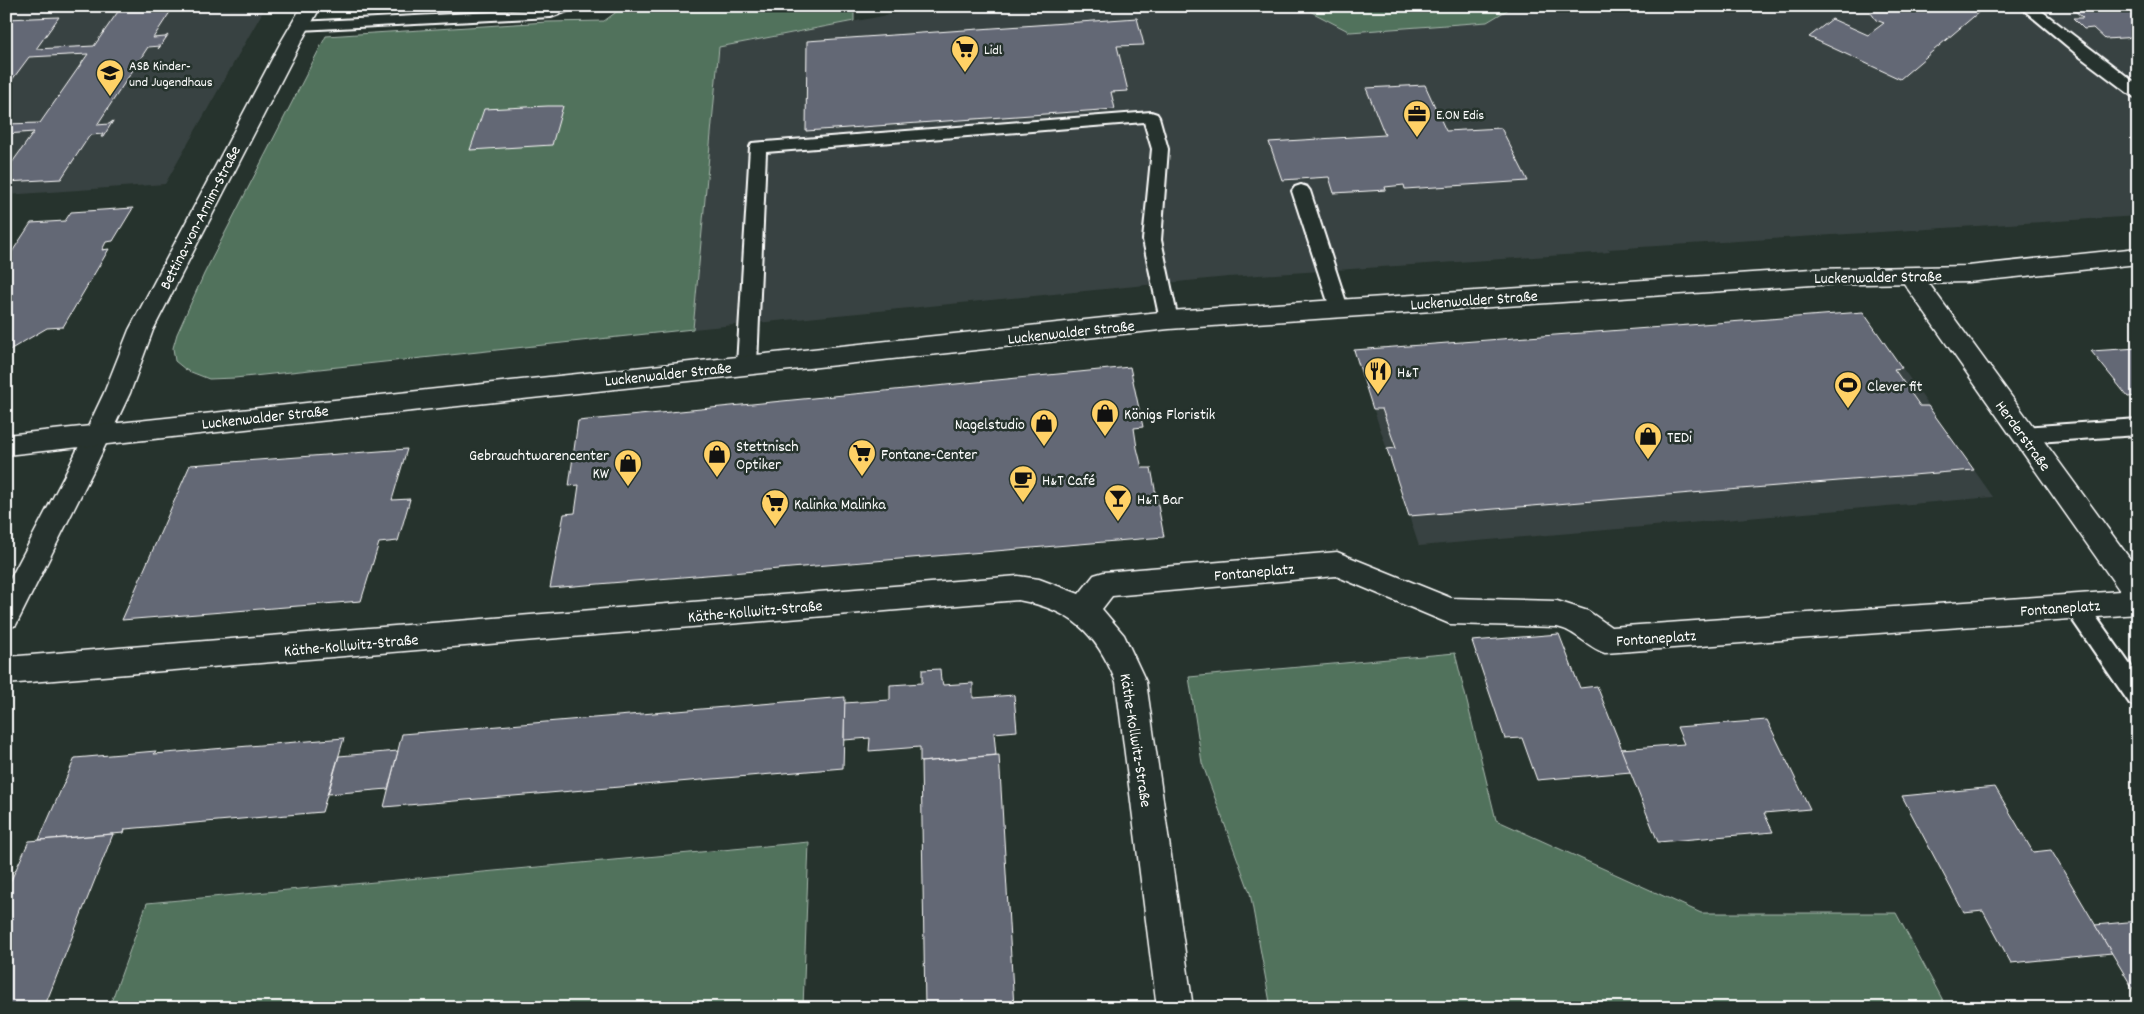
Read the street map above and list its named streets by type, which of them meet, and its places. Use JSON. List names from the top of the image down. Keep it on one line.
{"streets":{"street":["Bettina-von-Arnim-Straße","Luckenwalder Straße","Herderstraße","Fontaneplatz","Käthe-Kollwitz-Straße"]},"crossings":[["Bettina-von-Arnim-Straße","Luckenwalder Straße"],["Luckenwalder Straße","Herderstraße"],["Fontaneplatz","Käthe-Kollwitz-Straße"]],"places":{"supermarket":["Lidl","Fontane-Center","Kalinka Malinka"],"school or university":["ASB Kinder- und Jugendhaus"],"office":["E.ON Edis"],"restaurant":["H&T"],"sports":["Clever fit"],"shop":["Königs Floristik","Nagelstudio","TEDi","Stettnisch Optiker","Gebrauchtwarencenter KW"],"cafe":["H&T Café"],"bar":["H&T Bar"]}}
